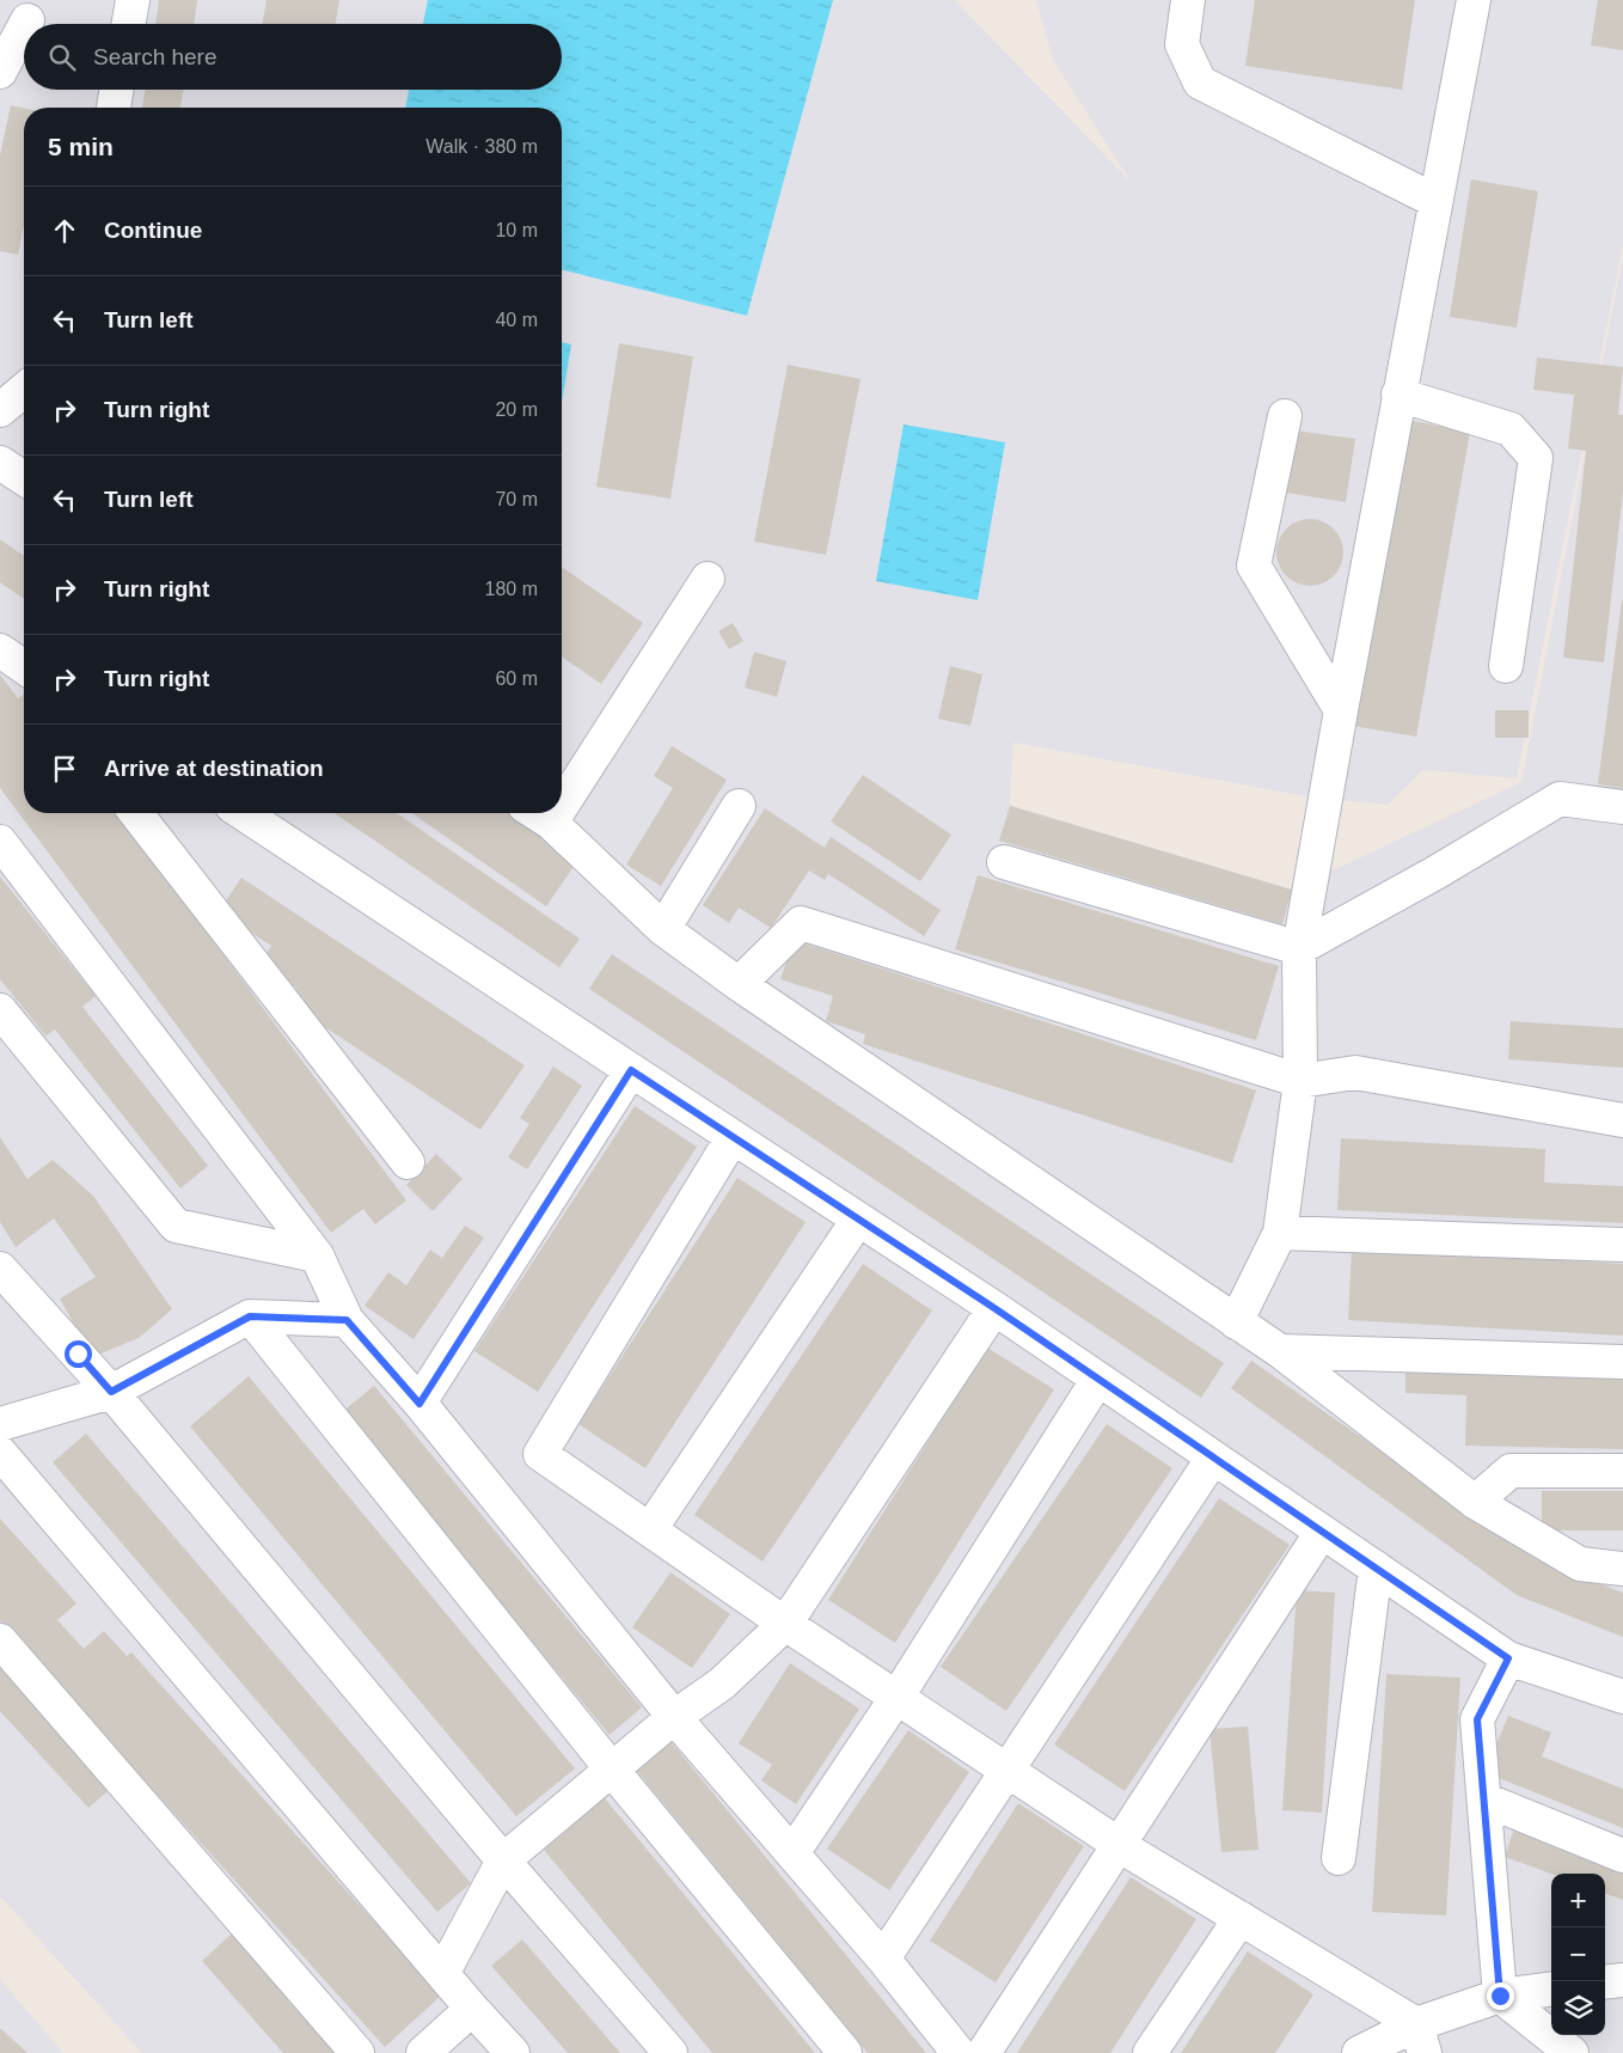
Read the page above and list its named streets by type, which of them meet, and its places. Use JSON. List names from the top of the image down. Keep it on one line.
{"page":{"search":"Search here","heading":["5 min","Walk · 380 m"],"list":[["Continue","10 m"],["Turn left","40 m"],["Turn right","20 m"],["Turn left","70 m"],["Turn right","180 m"],["Turn right","60 m"],"Arrive at destination"],"map_buttons":["+","−"]}}
